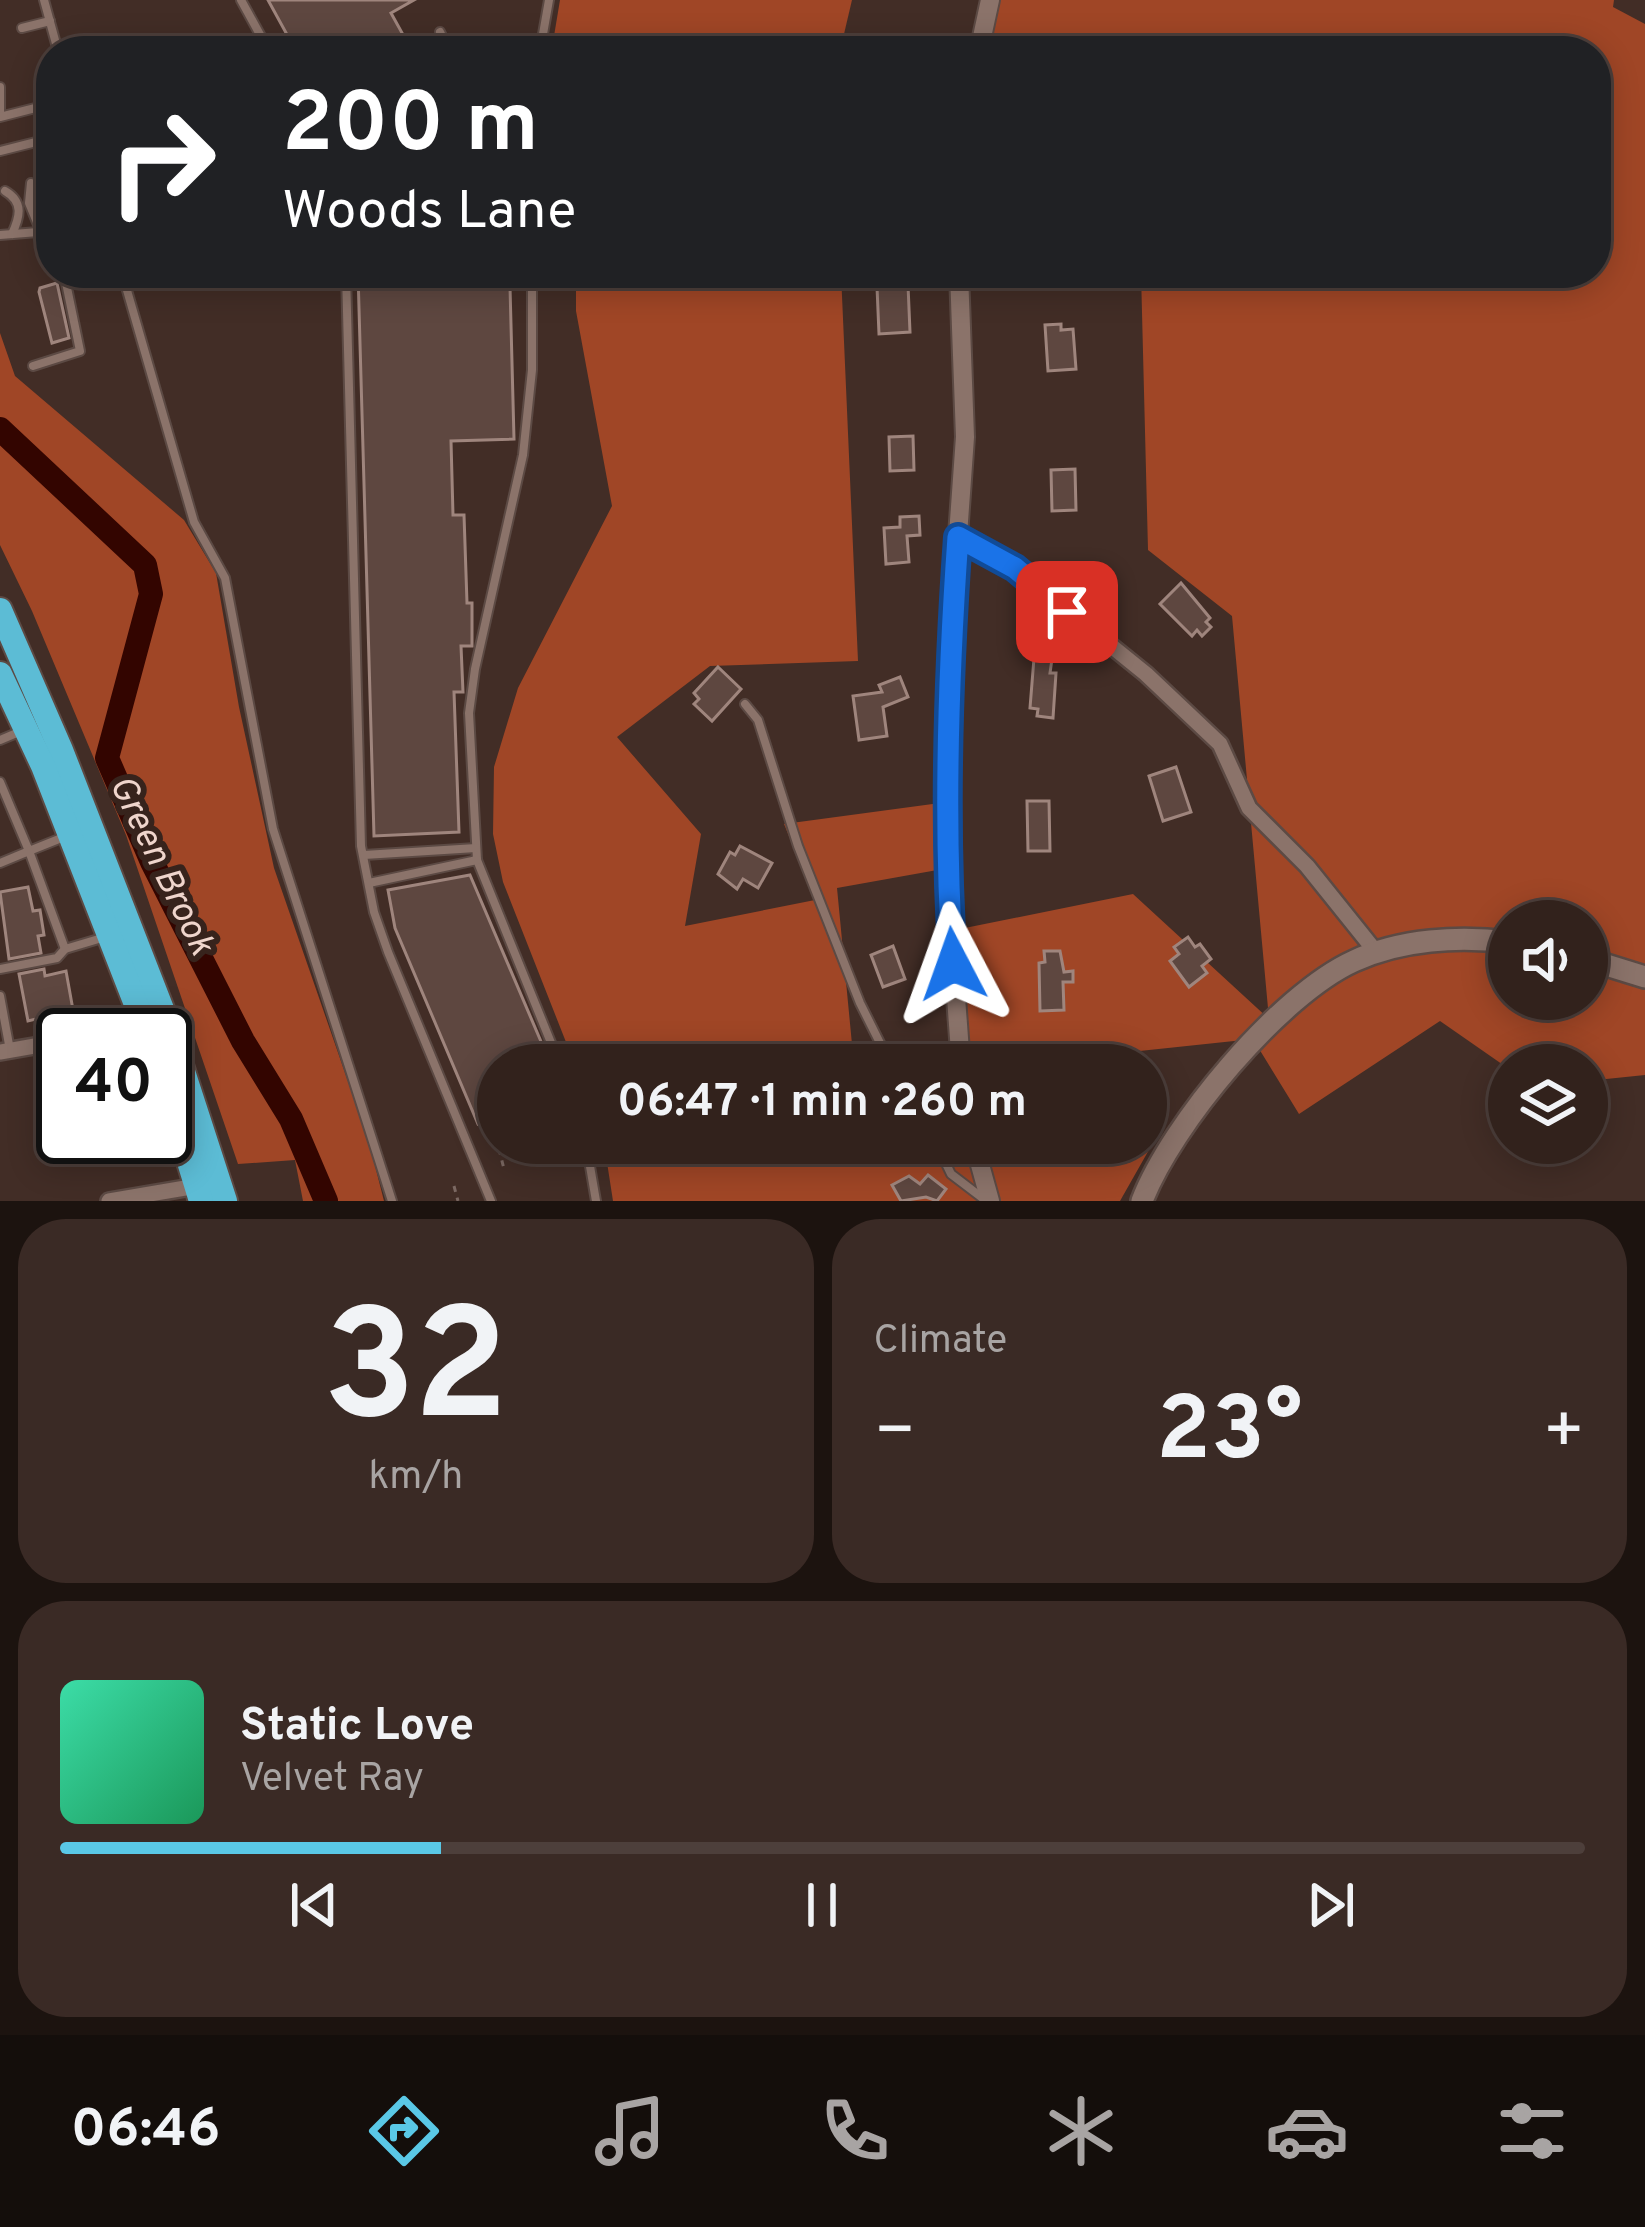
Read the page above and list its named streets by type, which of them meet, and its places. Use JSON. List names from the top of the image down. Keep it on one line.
{"water":["Green Brook"],"page":{"turn":["200 m","Woods Lane"],"limit":"40","trip":"06:47 · 1 min · 260 m","tile":[["32","km/h"],"Climate"],"heat":["−","23°","+"],"song":["Static Love","Velvet Ray"],"tabs":"06:46"}}
